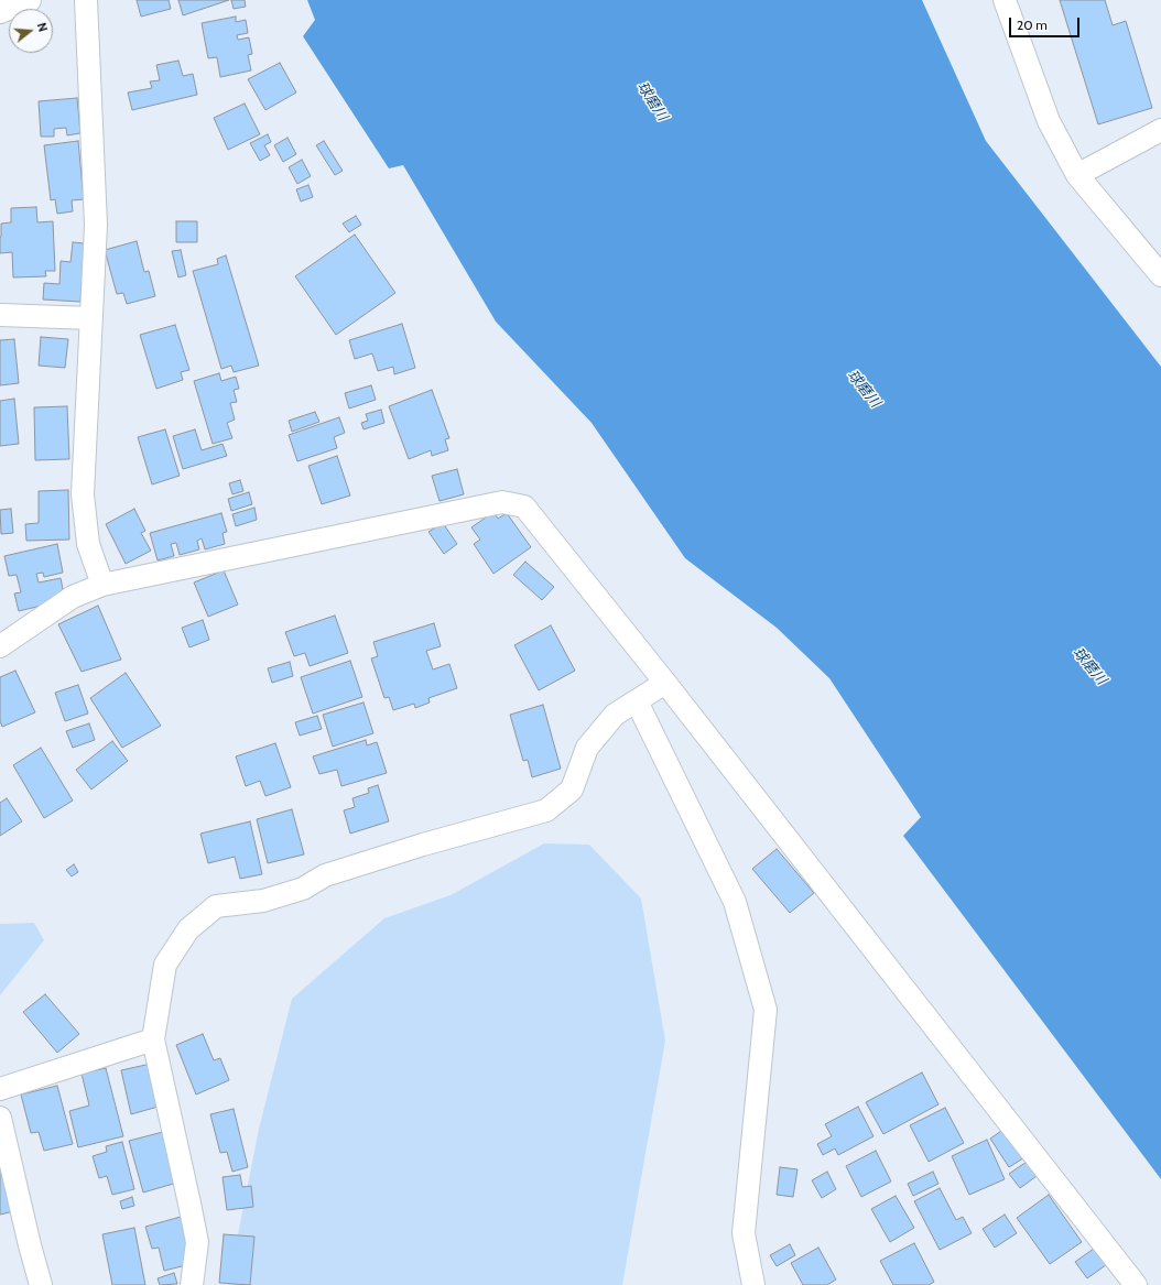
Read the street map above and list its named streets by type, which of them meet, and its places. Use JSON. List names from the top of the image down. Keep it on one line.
{"water":["球磨川"],"scale_bar":"20 m","north":"right"}
